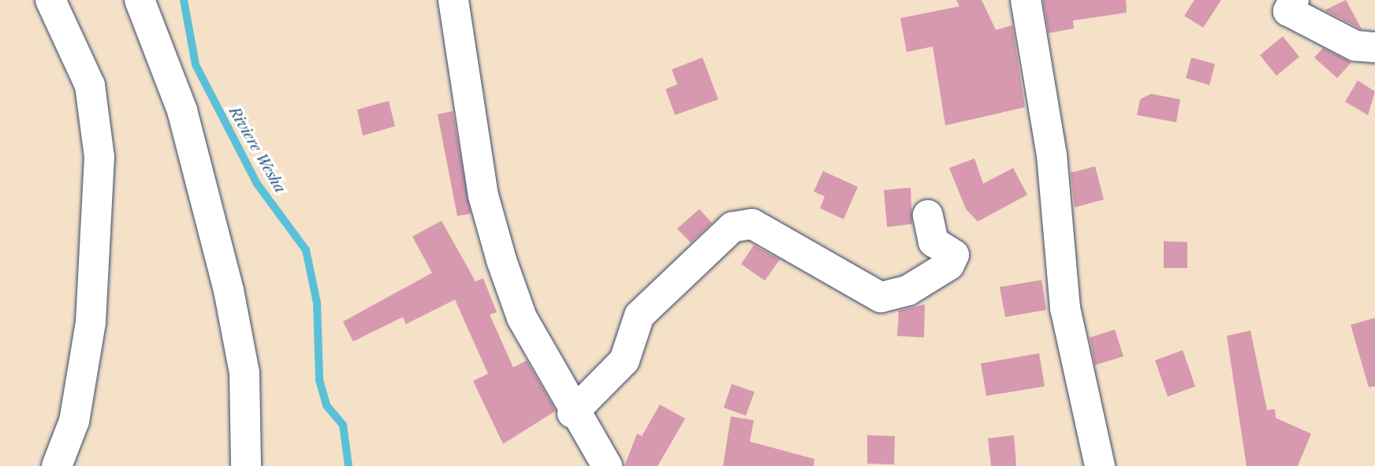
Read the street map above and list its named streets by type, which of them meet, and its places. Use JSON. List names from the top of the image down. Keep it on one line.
{"water":["Riviere Wesha"]}
